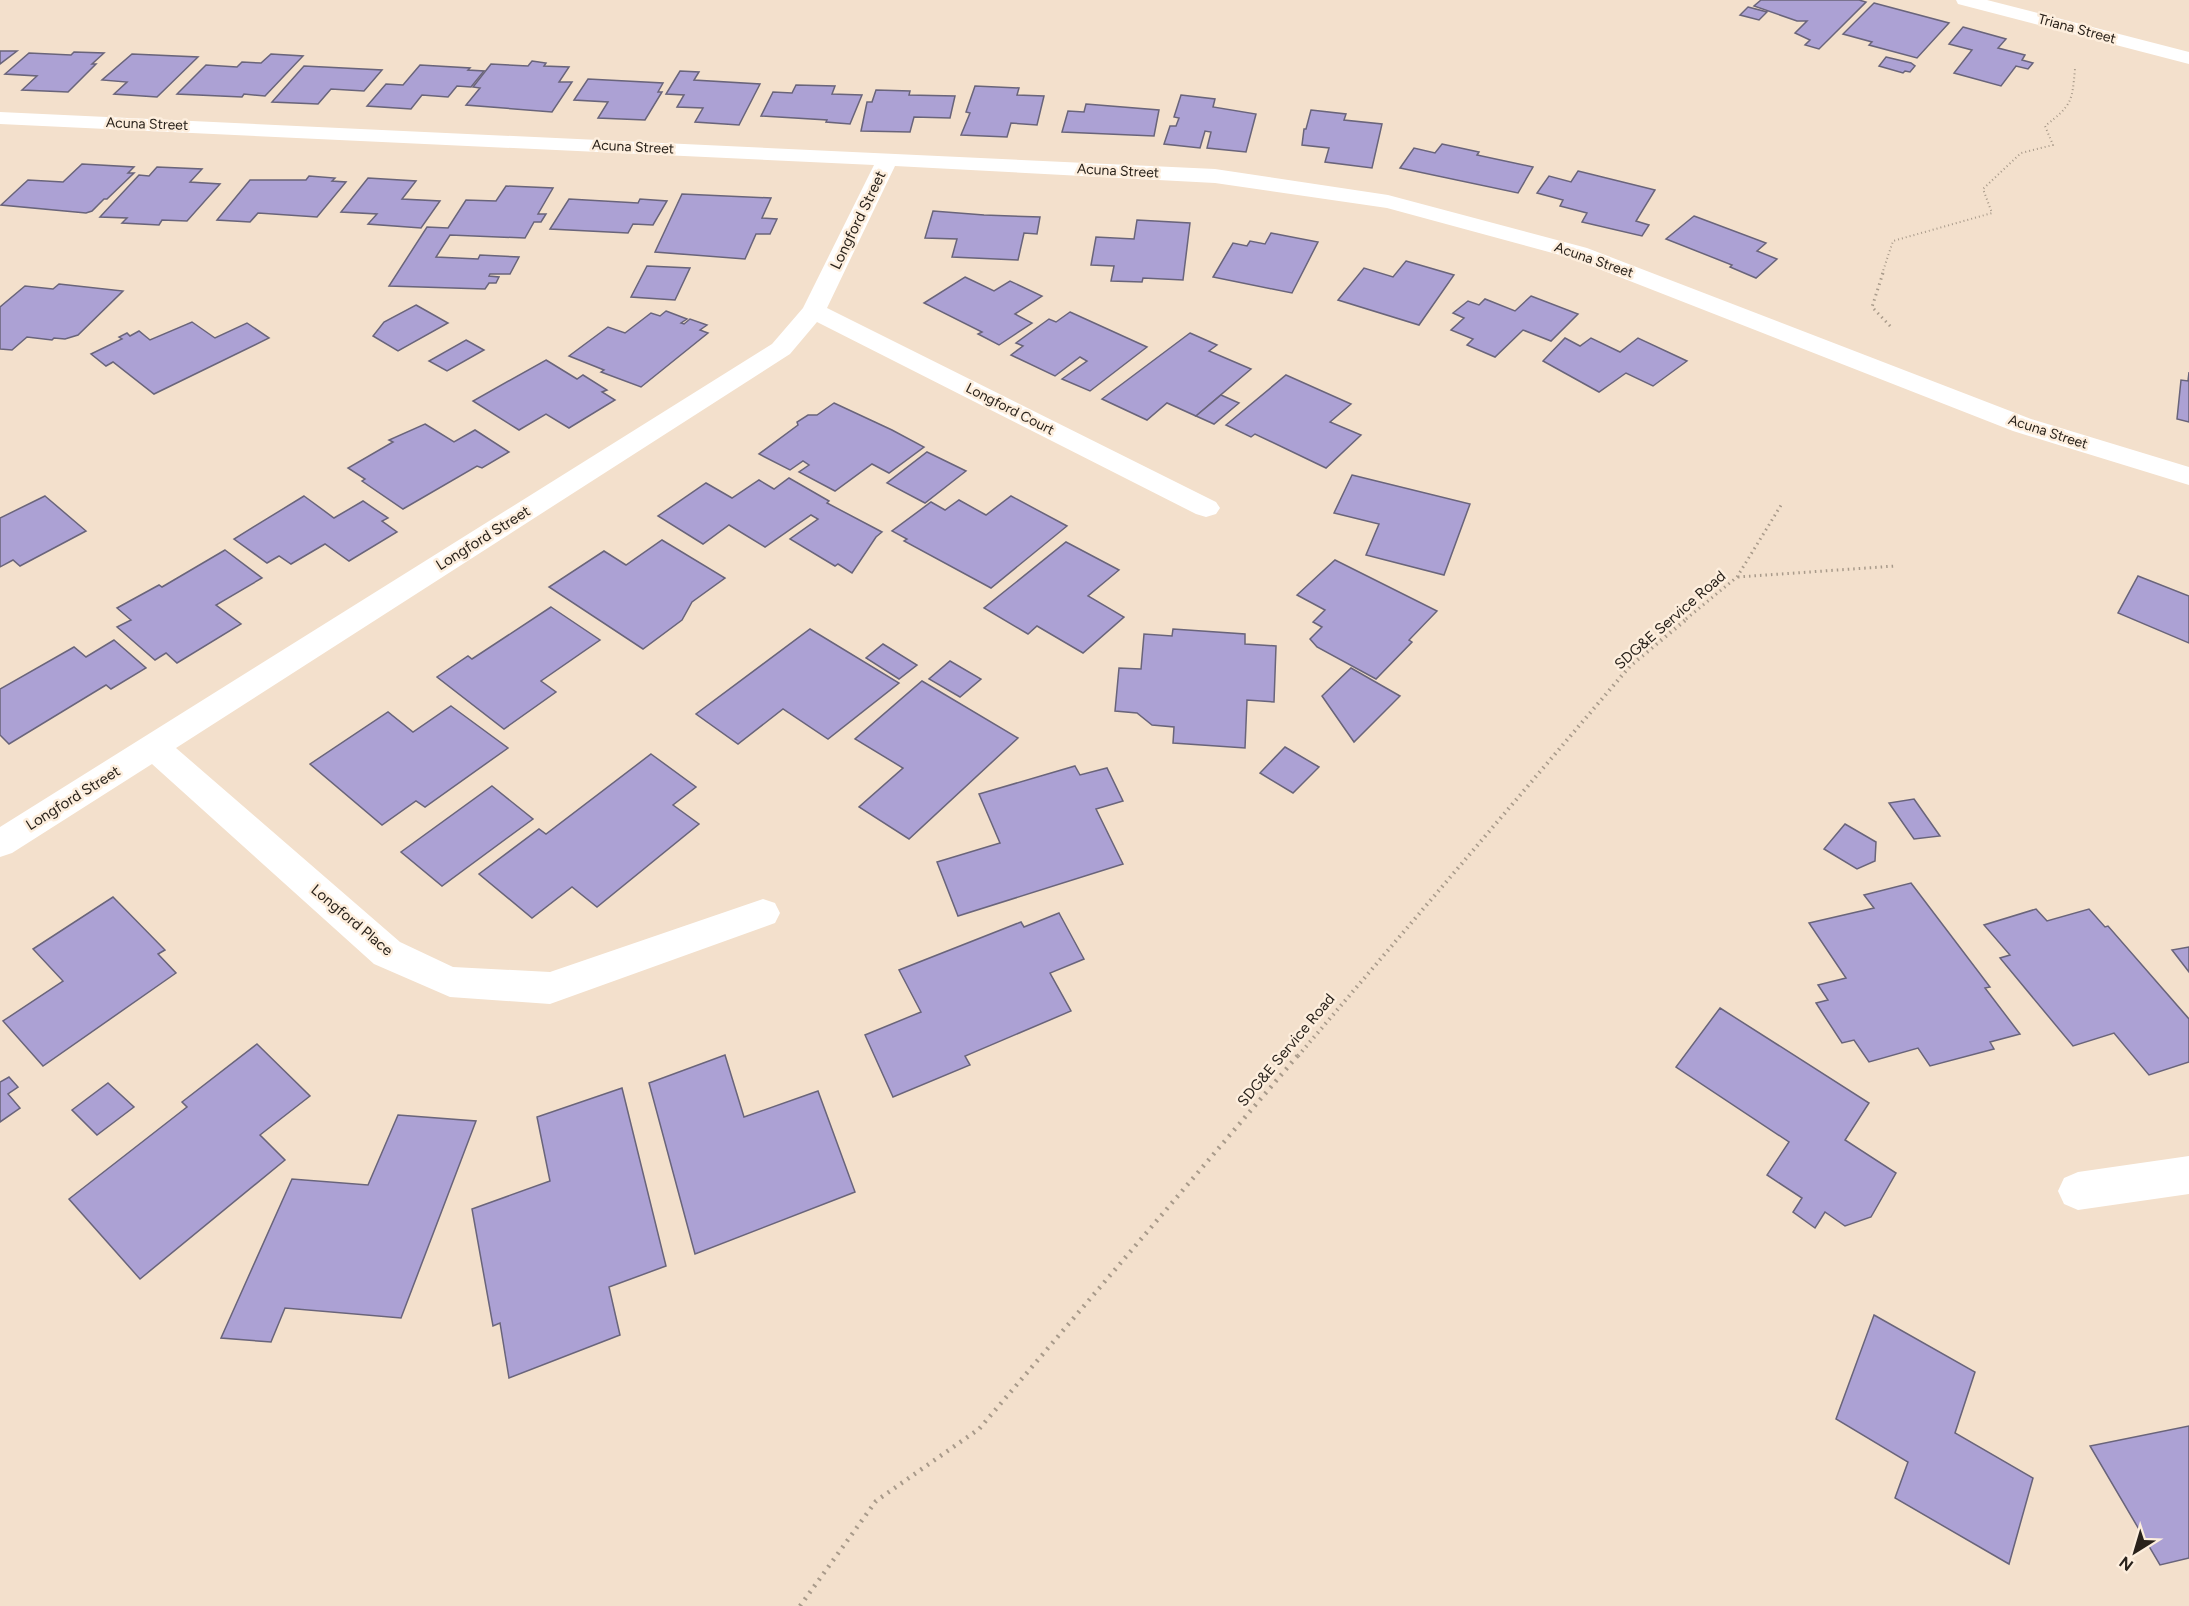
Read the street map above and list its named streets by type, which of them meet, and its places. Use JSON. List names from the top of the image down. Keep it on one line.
{"streets":{"street":["Triana Street","Acuna Street","Longford Street","Longford Court","Longford Place"],"path":["SDG&E Service Road"]},"crossings":[["Acuna Street","Longford Street"],["Longford Street","Longford Court"],["Longford Street","Longford Place"]],"north":"bottom left"}
